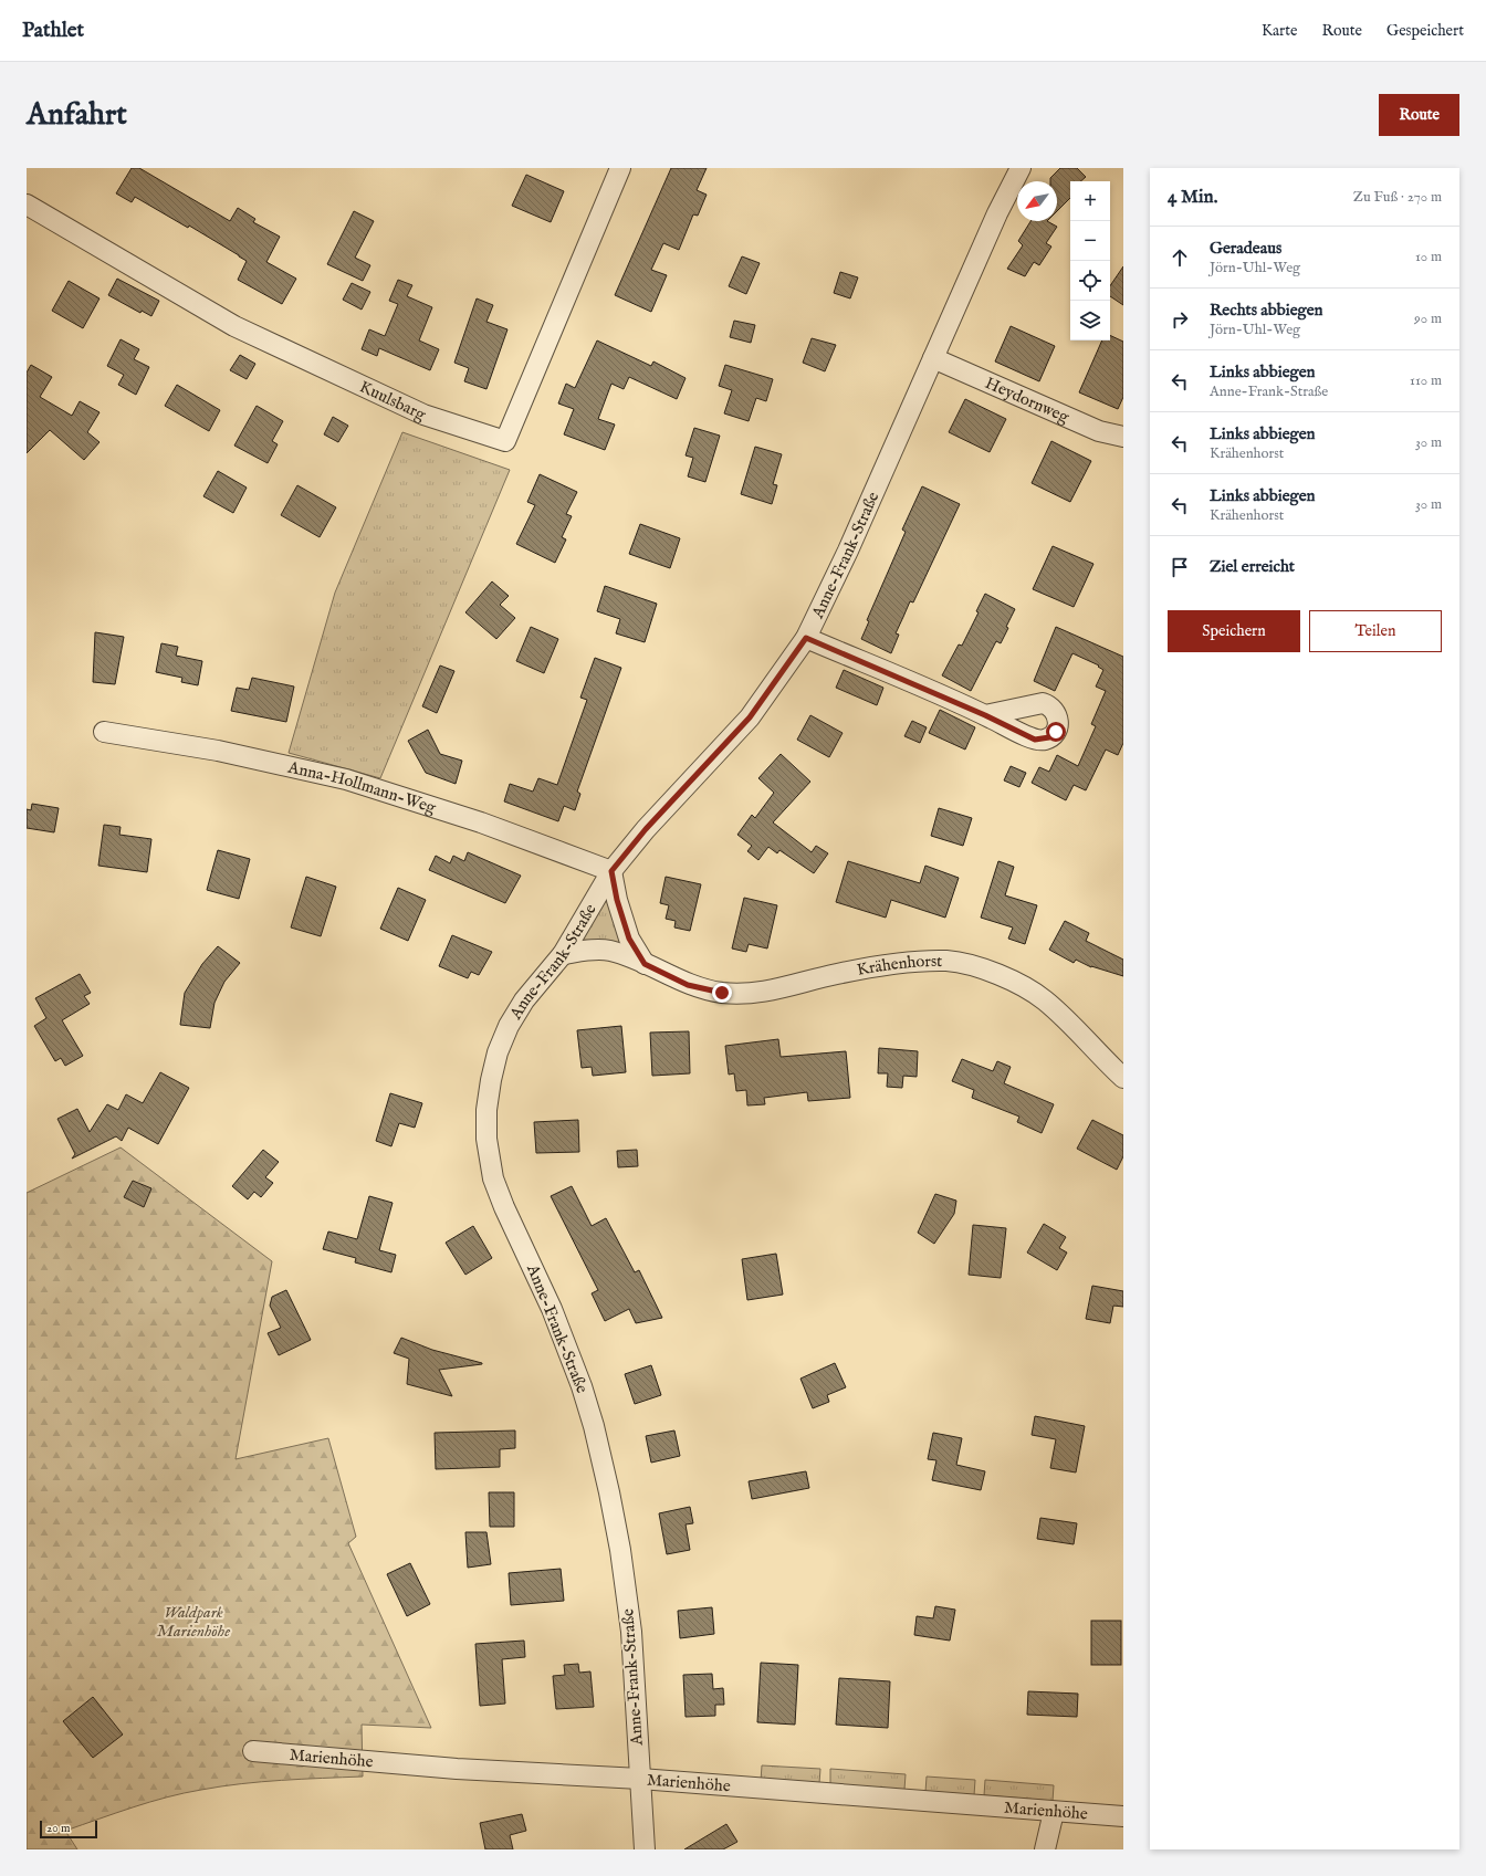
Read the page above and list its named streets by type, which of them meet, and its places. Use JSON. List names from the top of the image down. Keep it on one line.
{"streets":{"street":["Heydornweg","Kuulsbarg","Anne-Frank-Straße","Anna-Hollmann-Weg","Krähenhorst","Marienhöhe"]},"crossings":[["Heydornweg","Anne-Frank-Straße"],["Anne-Frank-Straße","Anna-Hollmann-Weg"],["Anne-Frank-Straße","Krähenhorst"],["Anne-Frank-Straße","Marienhöhe"]],"parks":["Waldpark Marienhöhe"],"scale_bar":"20 m","north":"bottom left","page":{"header":"Pathlet","nav":["Karte","Route","Gespeichert"],"buttons":["Route",["Speichern","Teilen"]],"title":"Anfahrt","heading":["4 Min.","Zu Fuß · 270 m"],"map_buttons":["+","−"],"list":[["Geradeaus","Jörn-Uhl-Weg","10 m"],["Rechts abbiegen","Jörn-Uhl-Weg","90 m"],["Links abbiegen","Anne-Frank-Straße","110 m"],["Links abbiegen","Krähenhorst","30 m"],["Links abbiegen","Krähenhorst","30 m"],"Ziel erreicht"],"scale":"20 m"}}
